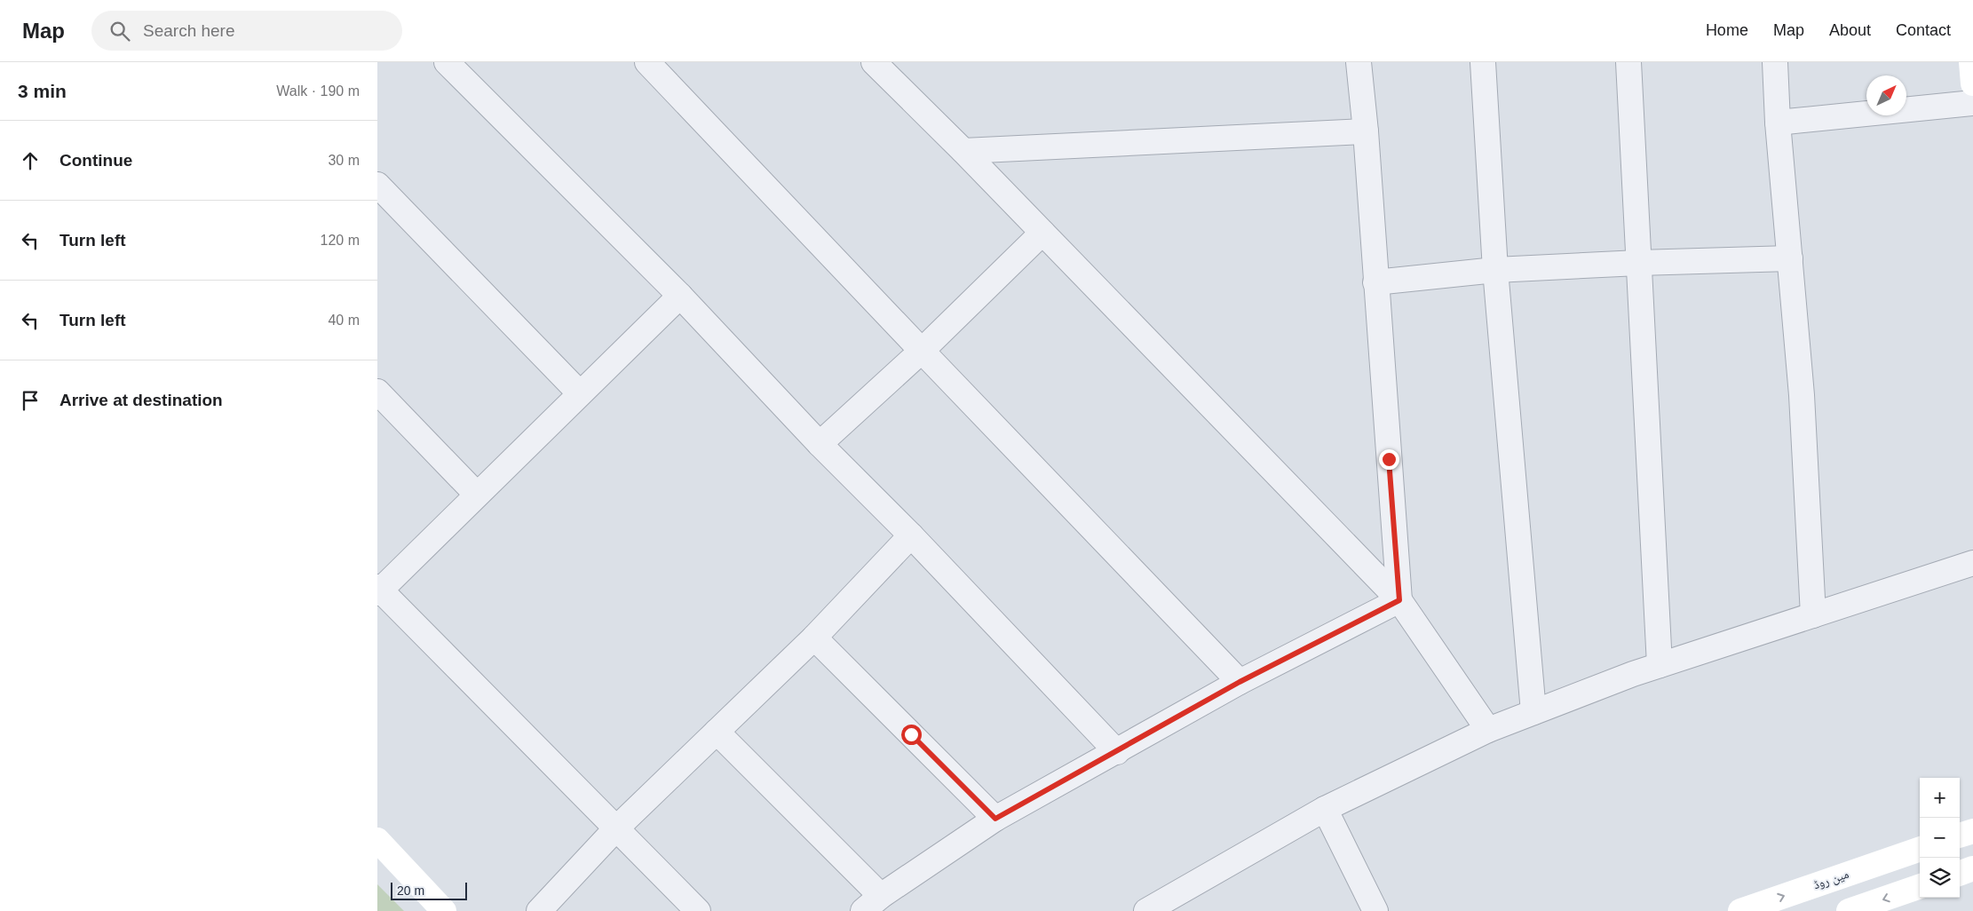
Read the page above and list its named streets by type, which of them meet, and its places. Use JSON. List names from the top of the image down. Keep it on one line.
{"streets":{"main road":["مین روڈ"]},"scale_bar":"20 m","north":"top right","page":{"header":"Map","search":"Search here","nav":["Home","Map","About","Contact"],"heading":["3 min","Walk · 190 m"],"list":[["Continue","30 m"],["Turn left","120 m"],["Turn left","40 m"],"Arrive at destination"],"map_buttons":["+","−"],"scale":"20 m"}}
